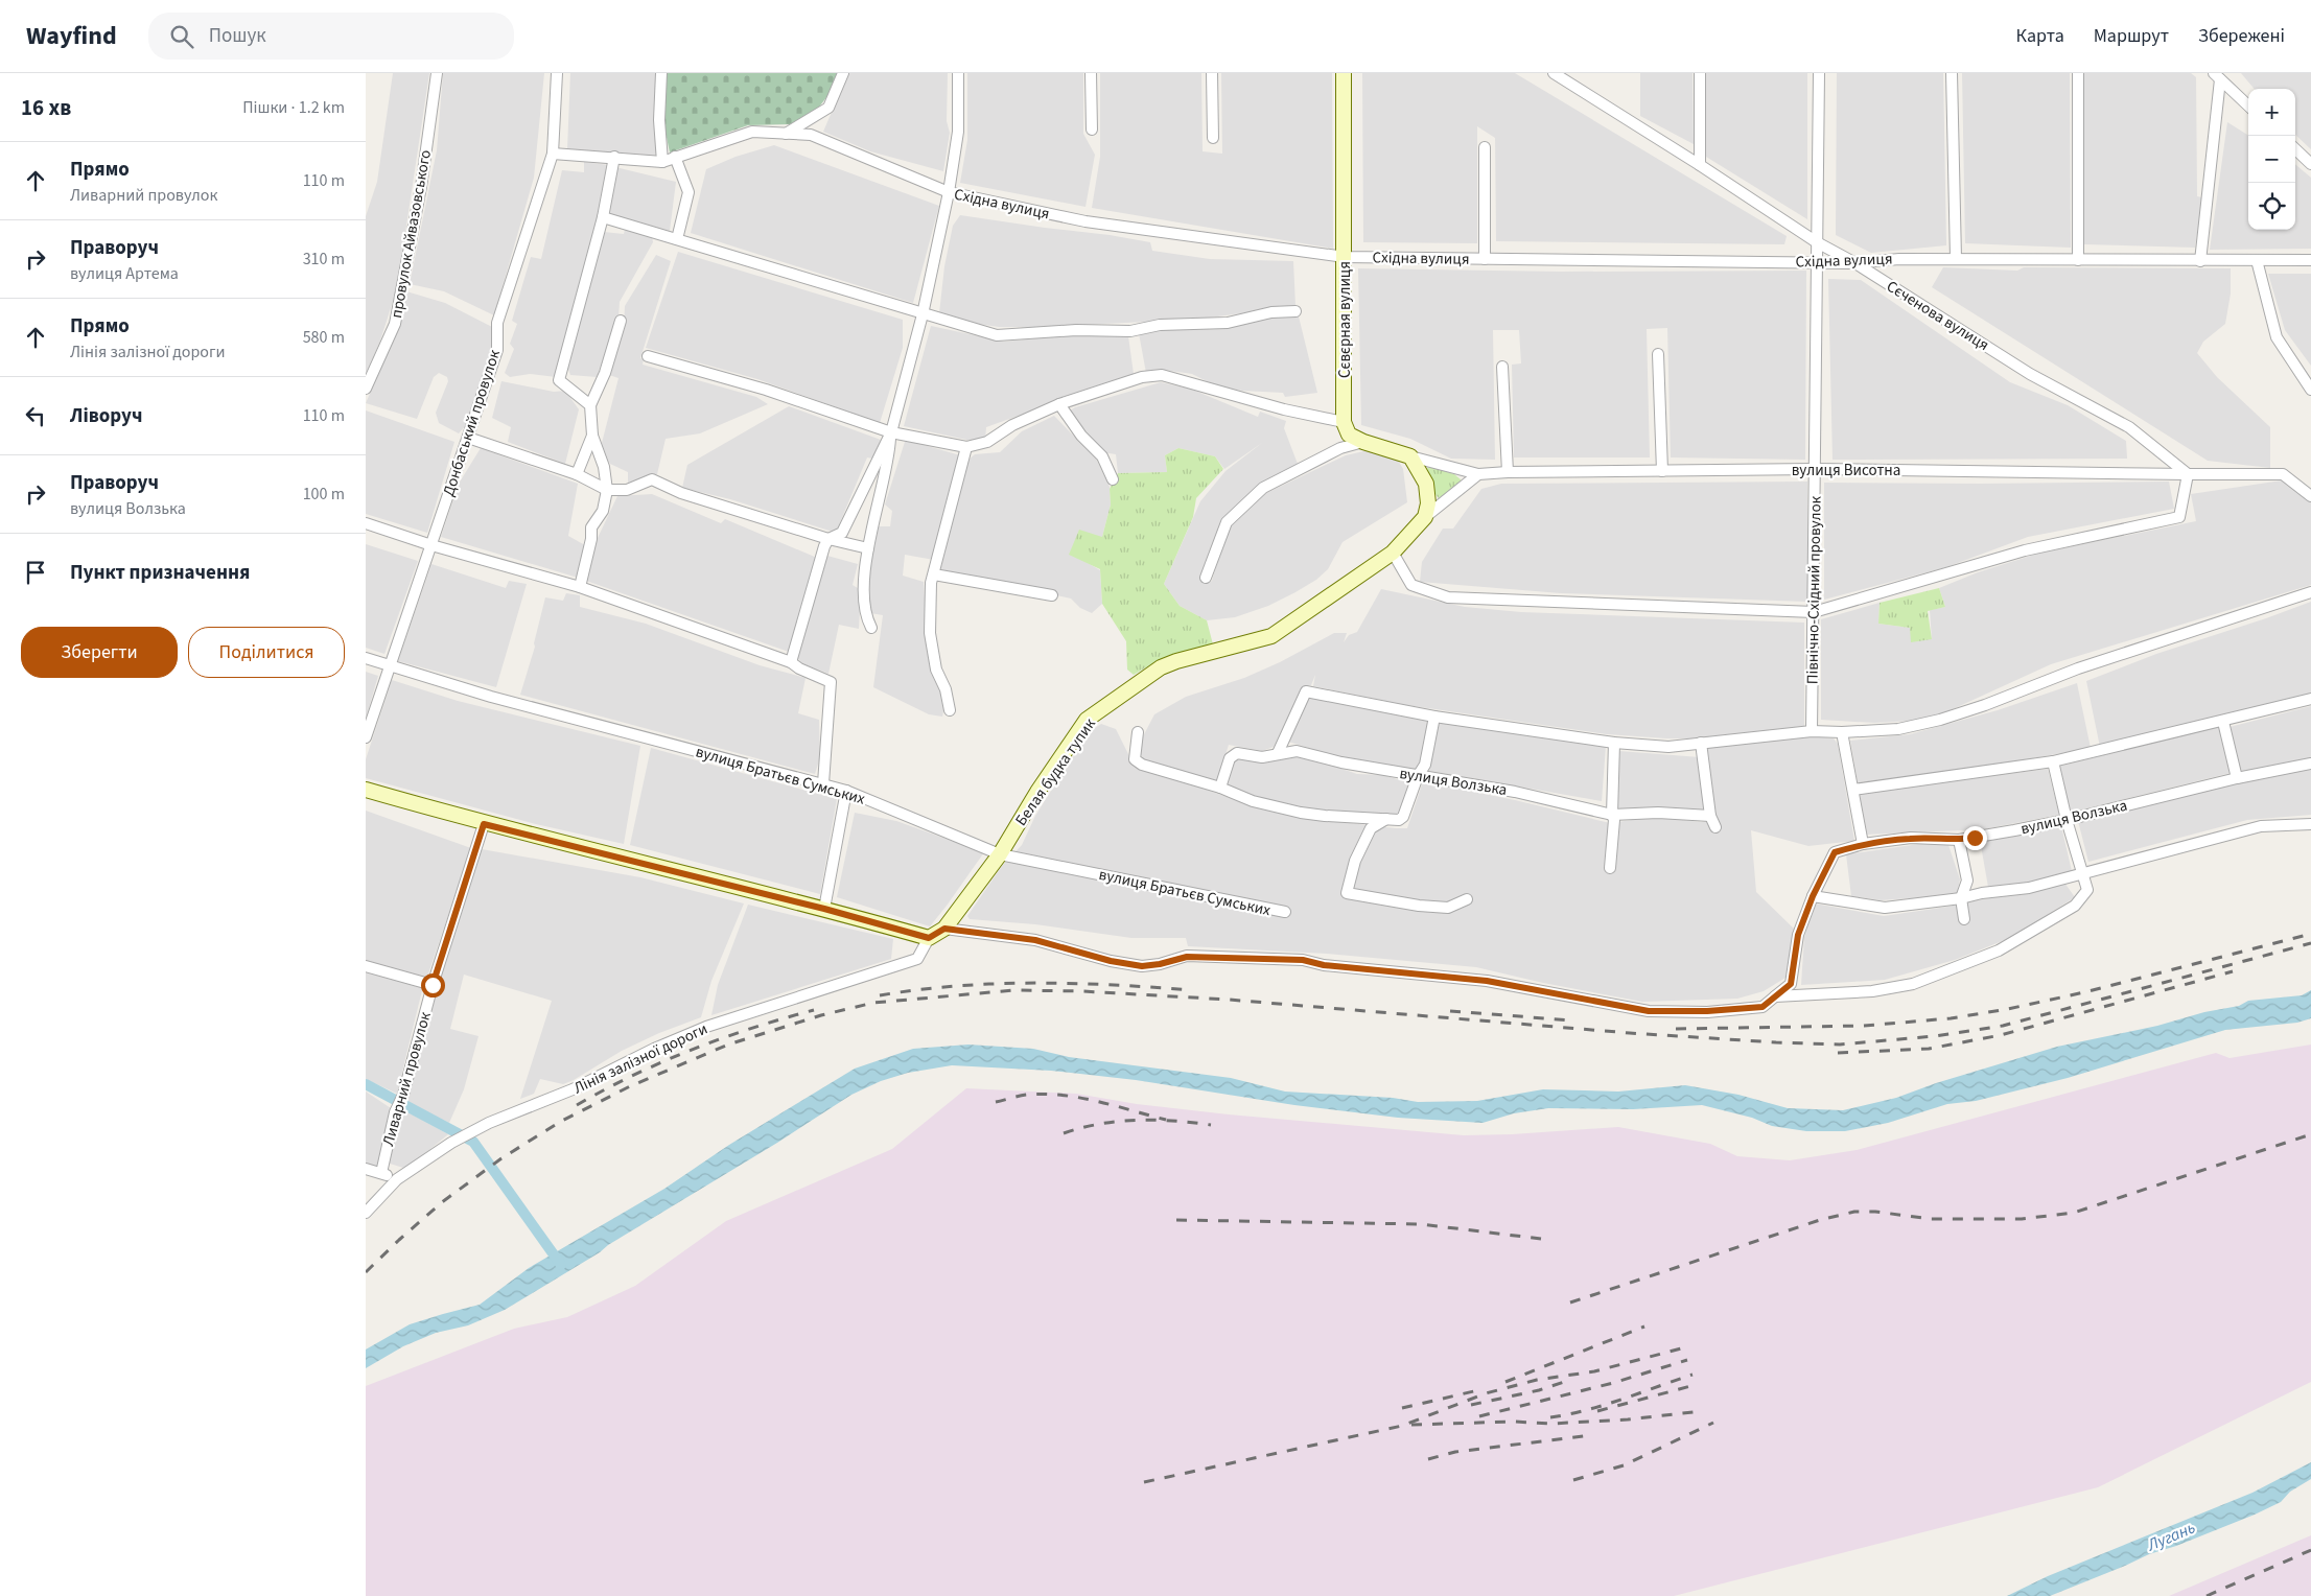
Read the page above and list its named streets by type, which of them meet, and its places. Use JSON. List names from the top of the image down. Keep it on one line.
{"streets":{"street":["Східна вулиця","провулок Айвазовського","Сєченова вулиця","Сєвєрная вулиця","Донбаський провулок","вулиця Висотна","Північно-Східний провулок","Белая будка тупик","вулиця Братьєв Сумських","вулиця Волзька","Лінія залізної дороги","Ливарний провулок"]},"crossings":[["Східна вулиця","Сєченова вулиця"],["Східна вулиця","Сєвєрная вулиця"],["Східна вулиця","Донбаський провулок"],["Східна вулиця","Північно-Східний провулок"],["Сєченова вулиця","вулиця Висотна"],["Сєченова вулиця","Північно-Східний провулок"],["Донбаський провулок","вулиця Братьєв Сумських"],["вулиця Висотна","Північно-Східний провулок"],["Белая будка тупик","вулиця Братьєв Сумських"],["Белая будка тупик","Лінія залізної дороги"]],"water":["Лугань"],"page":{"header":"Wayfind","search":"Пошук","nav":["Карта","Маршрут","Збережені"],"heading":["16 хв","Пішки · 1.2 km"],"map_buttons":["+","−"],"list":[["Прямо","Ливарний провулок","110 m"],["Праворуч","вулиця Артема","310 m"],["Прямо","Лінія залізної дороги","580 m"],["Ліворуч","110 m"],["Праворуч","вулиця Волзька","100 m"],"Пункт призначення"],"buttons":["Зберегти","Поділитися"]}}
